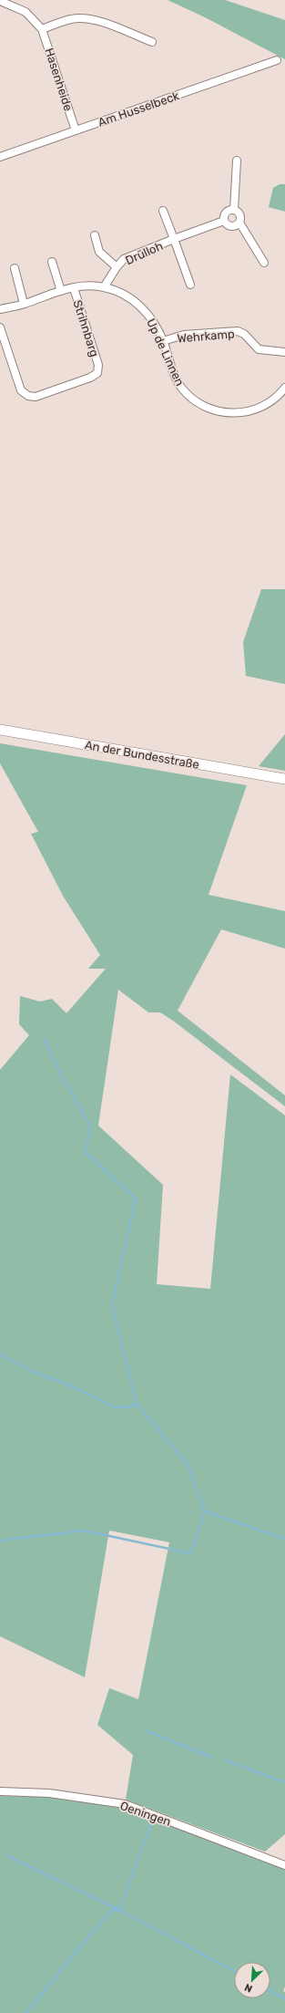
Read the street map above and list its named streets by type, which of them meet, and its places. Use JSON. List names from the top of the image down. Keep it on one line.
{"streets":{"main road":["An der Bundesstraße"],"street":["Hasenheide","Am Husselbeck","Drülloh","Strihnbarg","Wehrkamp","Up de Linnen","Oeningen"]},"crossings":[["Hasenheide","Am Husselbeck"],["Drülloh","Up de Linnen"],["Strihnbarg","Up de Linnen"],["Wehrkamp","Up de Linnen"]],"north":"bottom left"}
